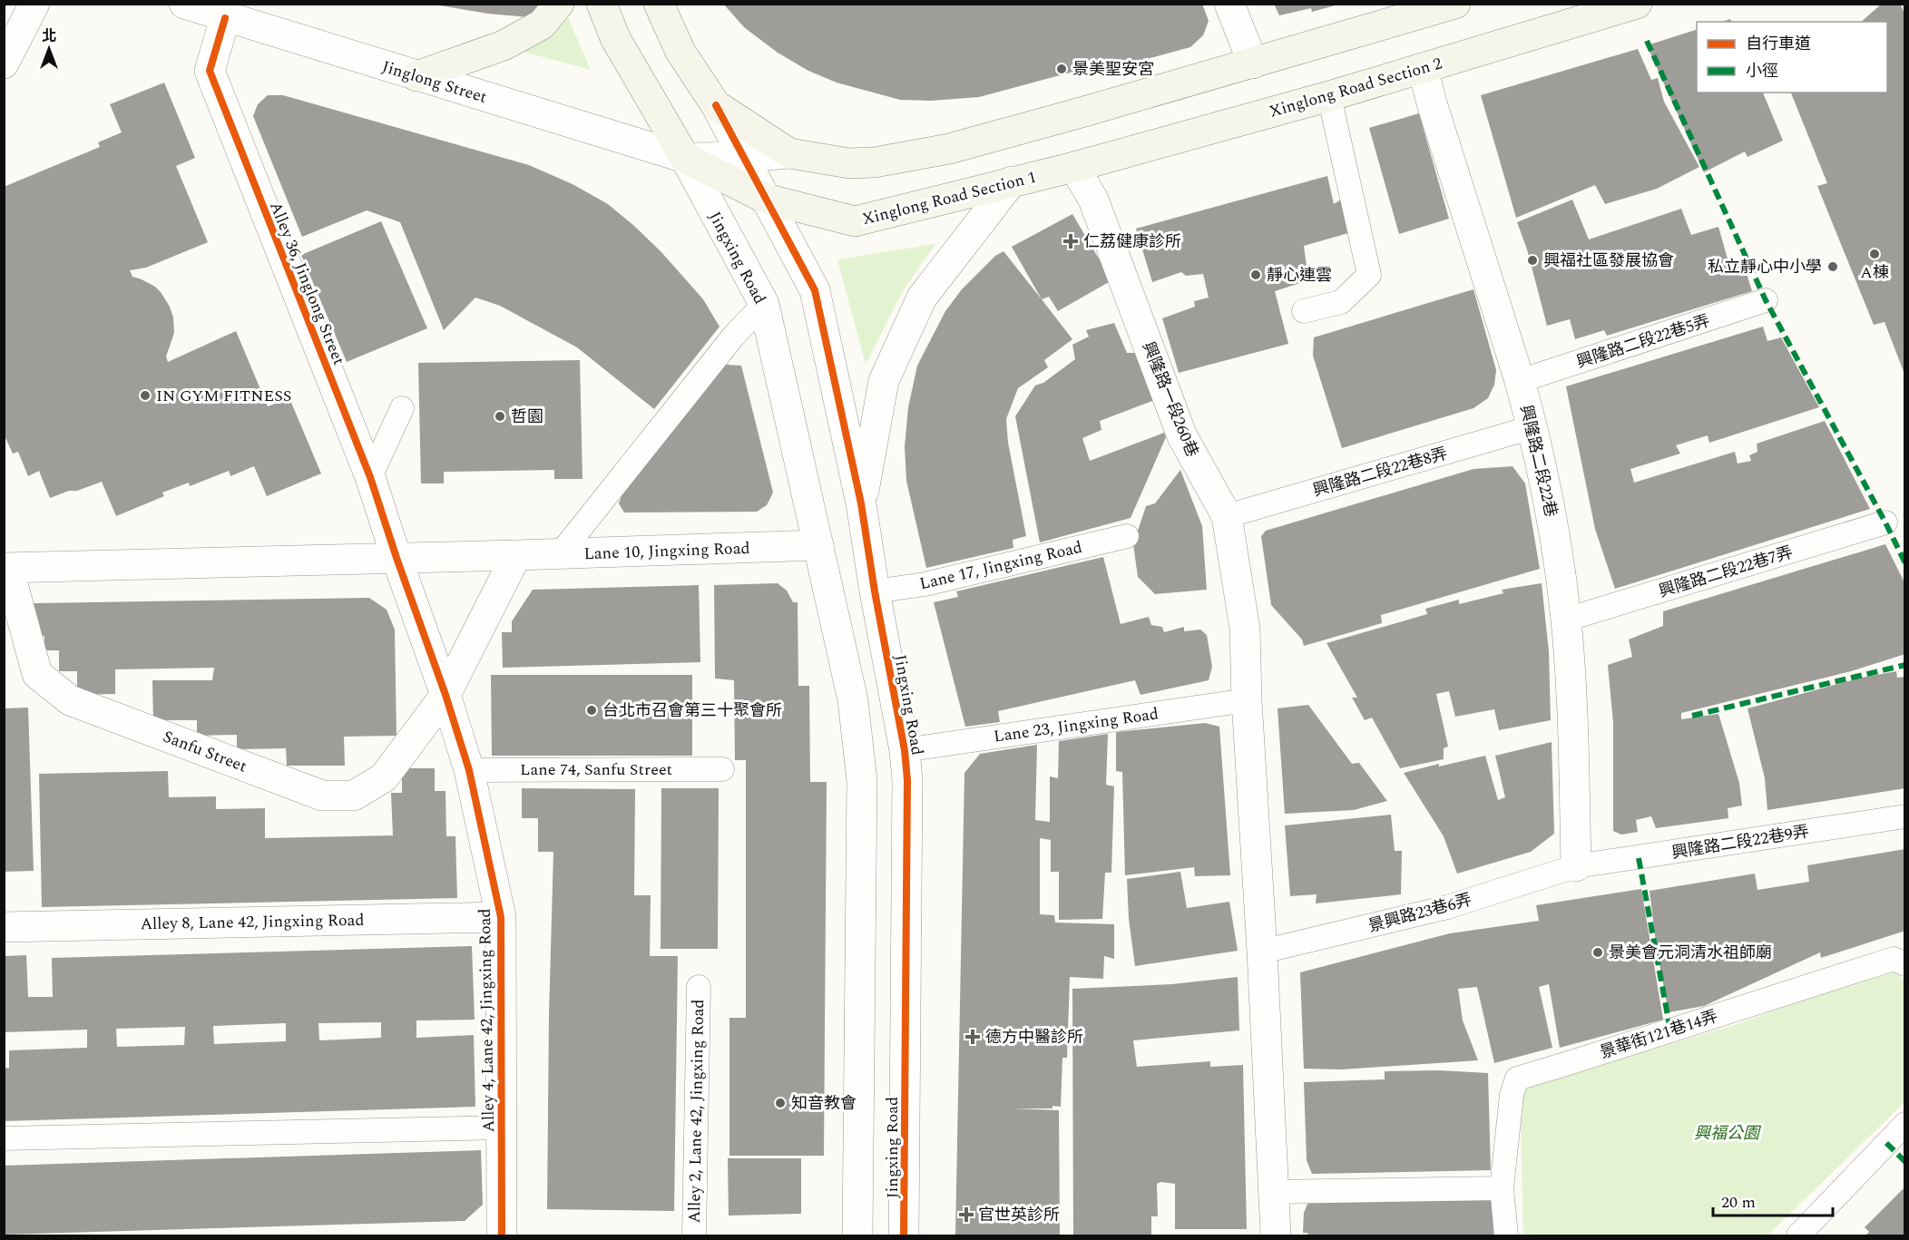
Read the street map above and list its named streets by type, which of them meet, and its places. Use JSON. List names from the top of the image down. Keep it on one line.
{"streets":{"main road":["Xinglong Road Section 2","Xinglong Road Section 1"],"street":["Jinglong Street","Jingxing Road","Alley 36, Jinglong Street","興隆路一段260巷","興隆路二段22巷","Lane 10, Jingxing Road","Sanfu Street","Alley 8, Lane 42, Jingxing Road","Alley 4, Lane 42, Jingxing Road"],"lane":["興隆路二段22巷5弄","興隆路二段22巷8弄","Lane 17, Jingxing Road","興隆路二段22巷7弄","Lane 23, Jingxing Road","Lane 74, Sanfu Street","興隆路二段22巷9弄","景興路23巷6弄","景華街121巷14弄","Alley 2, Lane 42, Jingxing Road"]},"crossings":[["Jinglong Street","Xinglong Road Section 1"],["Jinglong Street","Jingxing Road"],["Jinglong Street","Alley 36, Jinglong Street"],["Xinglong Road Section 2","Xinglong Road Section 1"],["Xinglong Road Section 2","興隆路一段260巷"],["Xinglong Road Section 2","興隆路二段22巷"],["Xinglong Road Section 1","Jingxing Road"],["Xinglong Road Section 1","興隆路一段260巷"],["Jingxing Road","Lane 10, Jingxing Road"],["Jingxing Road","Lane 17, Jingxing Road"],["Jingxing Road","Lane 23, Jingxing Road"],["Alley 36, Jinglong Street","Lane 10, Jingxing Road"],["Alley 36, Jinglong Street","Sanfu Street"],["Alley 36, Jinglong Street","Alley 4, Lane 42, Jingxing Road"],["興隆路二段22巷5弄","興隆路二段22巷"],["興隆路一段260巷","興隆路二段22巷8弄"],["興隆路一段260巷","Lane 23, Jingxing Road"],["興隆路二段22巷","興隆路二段22巷8弄"],["興隆路二段22巷","興隆路二段22巷7弄"],["興隆路二段22巷","興隆路二段22巷9弄"],["興隆路二段22巷","景興路23巷6弄"],["Lane 10, Jingxing Road","Sanfu Street"],["Lane 10, Jingxing Road","Alley 4, Lane 42, Jingxing Road"],["Sanfu Street","Alley 4, Lane 42, Jingxing Road"],["Lane 74, Sanfu Street","Alley 4, Lane 42, Jingxing Road"],["興隆路二段22巷9弄","景興路23巷6弄"],["Alley 8, Lane 42, Jingxing Road","Alley 4, Lane 42, Jingxing Road"]],"parks":["興福公園"],"places":{"other":["景美聖安宮","A棟","興福社區發展協會","私立靜心中小學","靜心連雲","IN GYM FITNESS","哲園","台北市召會第三十聚會所","景美會元洞清水祖師廟","知音教會"],"health":["仁荔健康診所","德方中醫診所","官世英診所"]},"legend":["自行車道","小徑"],"scale_bar":"20 m","north":"top"}
